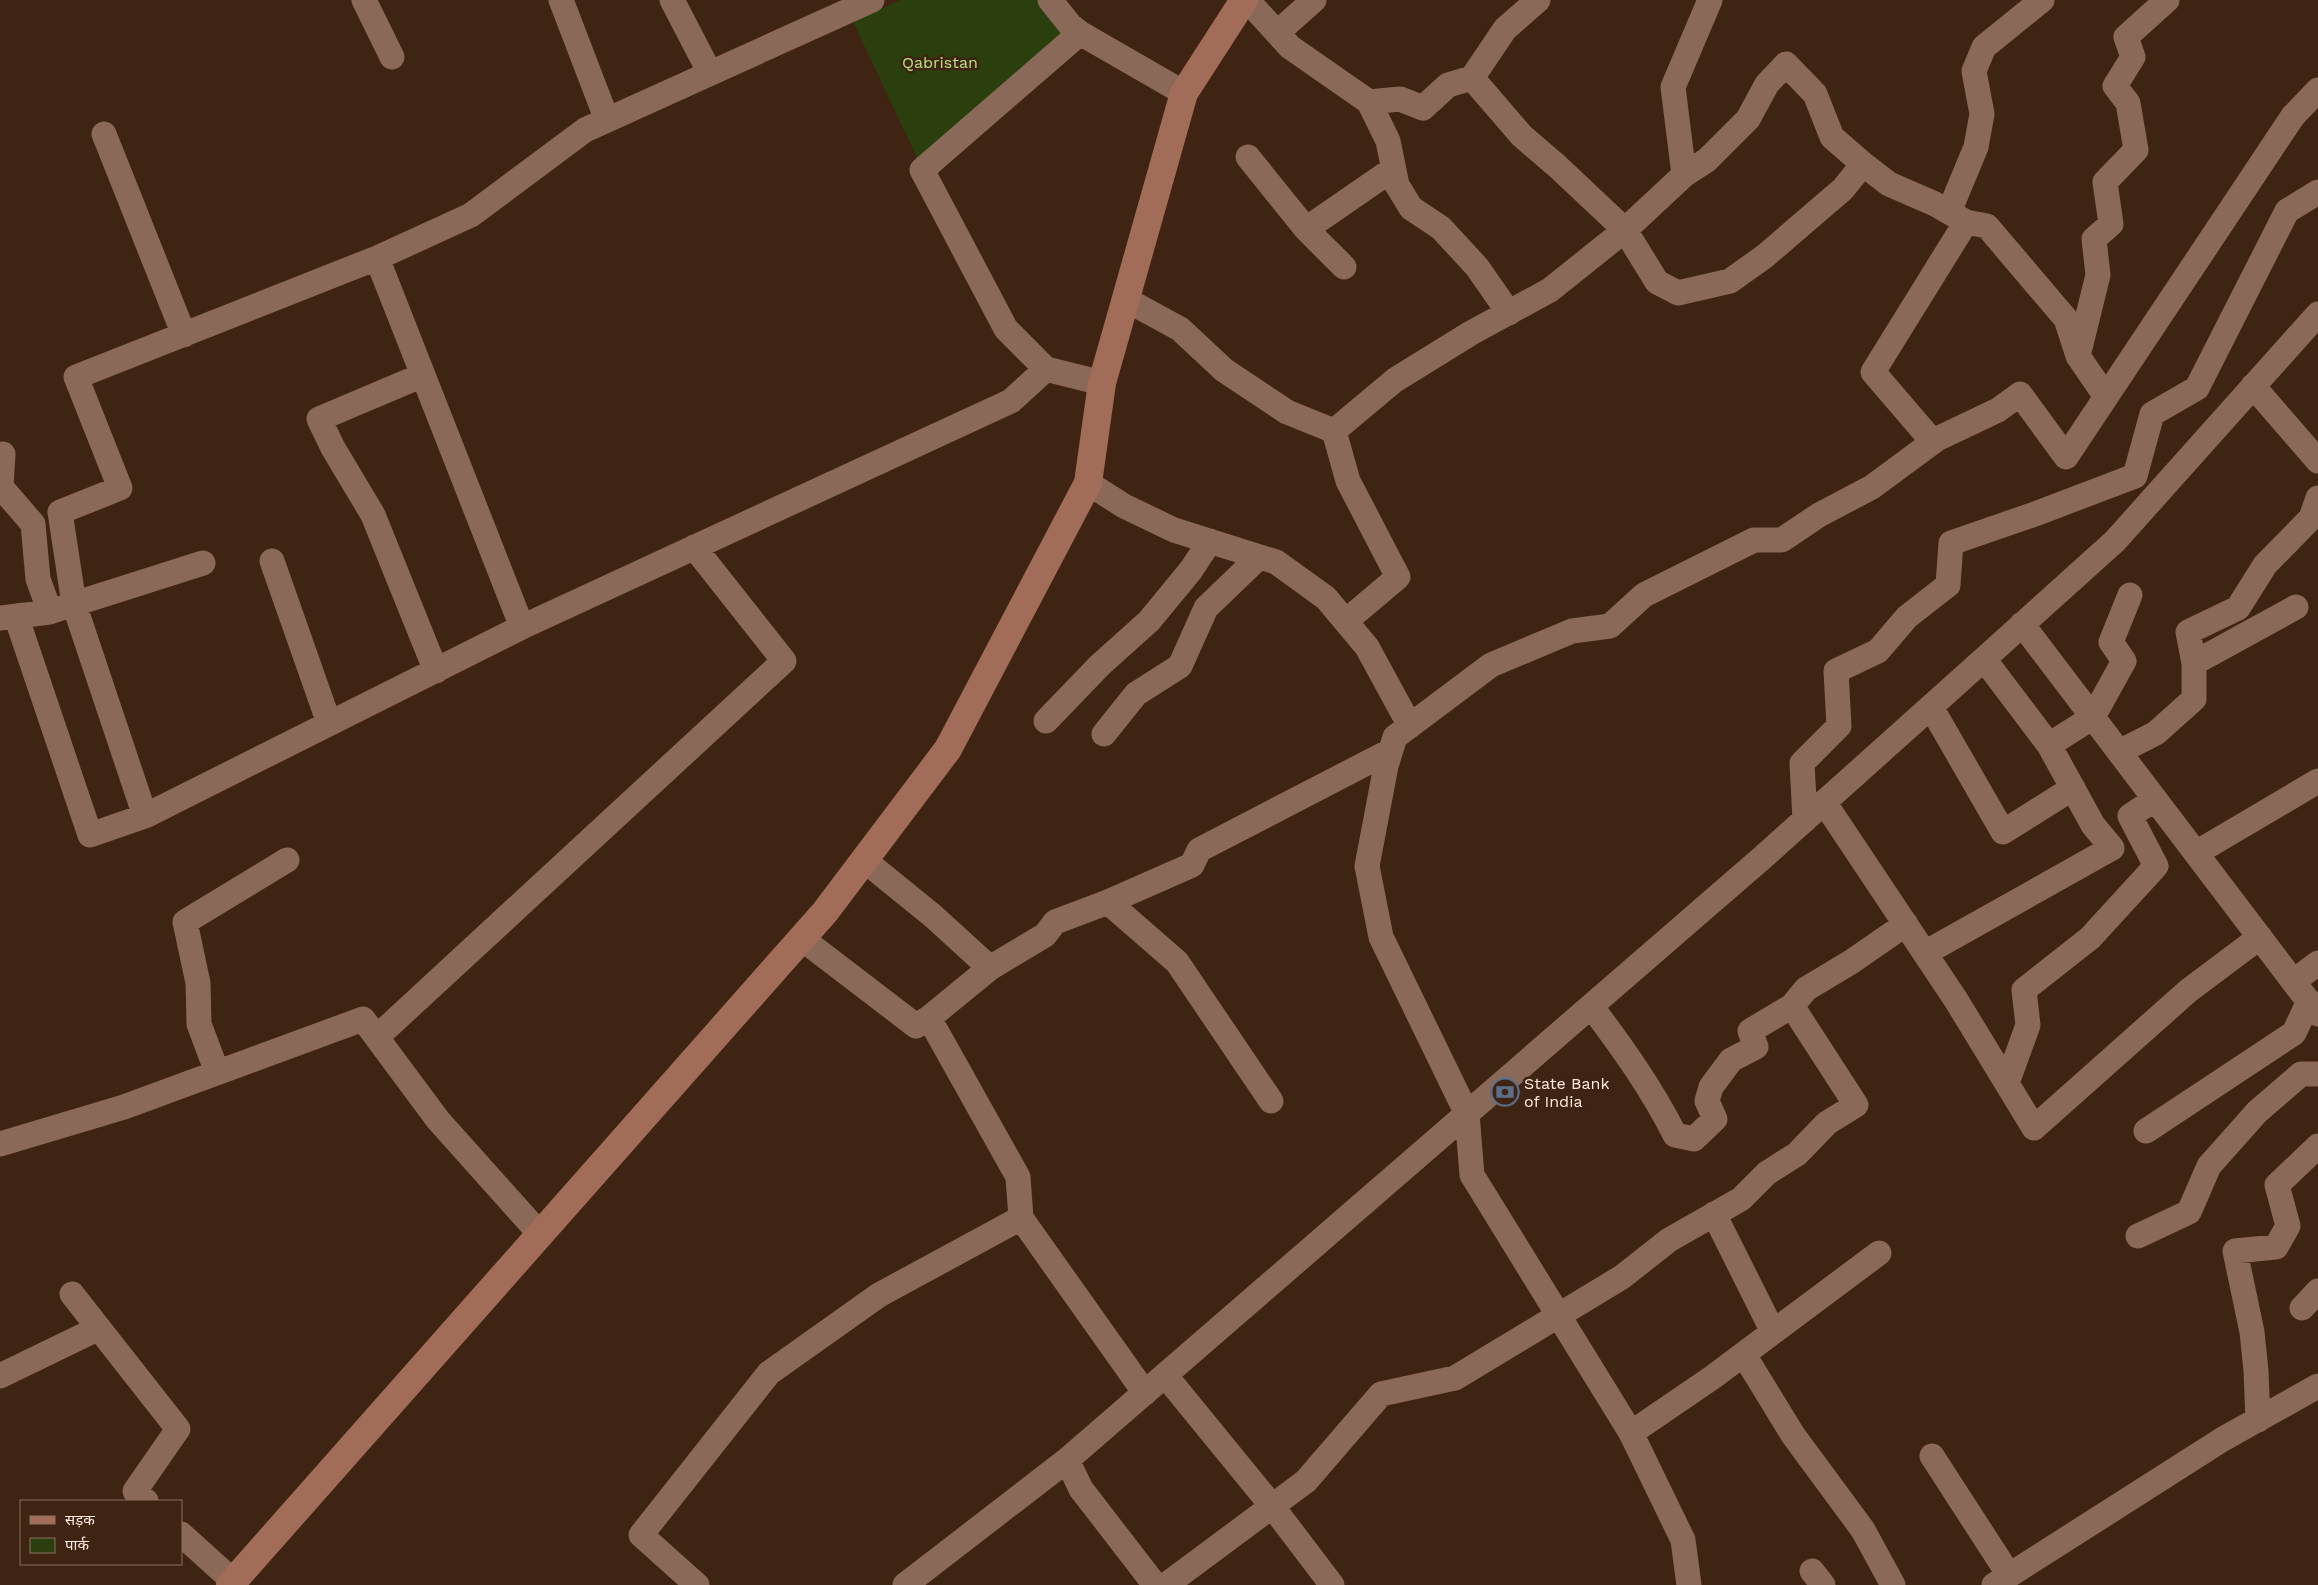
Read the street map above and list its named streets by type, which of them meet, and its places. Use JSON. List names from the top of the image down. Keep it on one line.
{"parks":["Qabristan"],"places":{"bank":["State Bank of India"]},"legend":["सड़क","पार्क"]}
